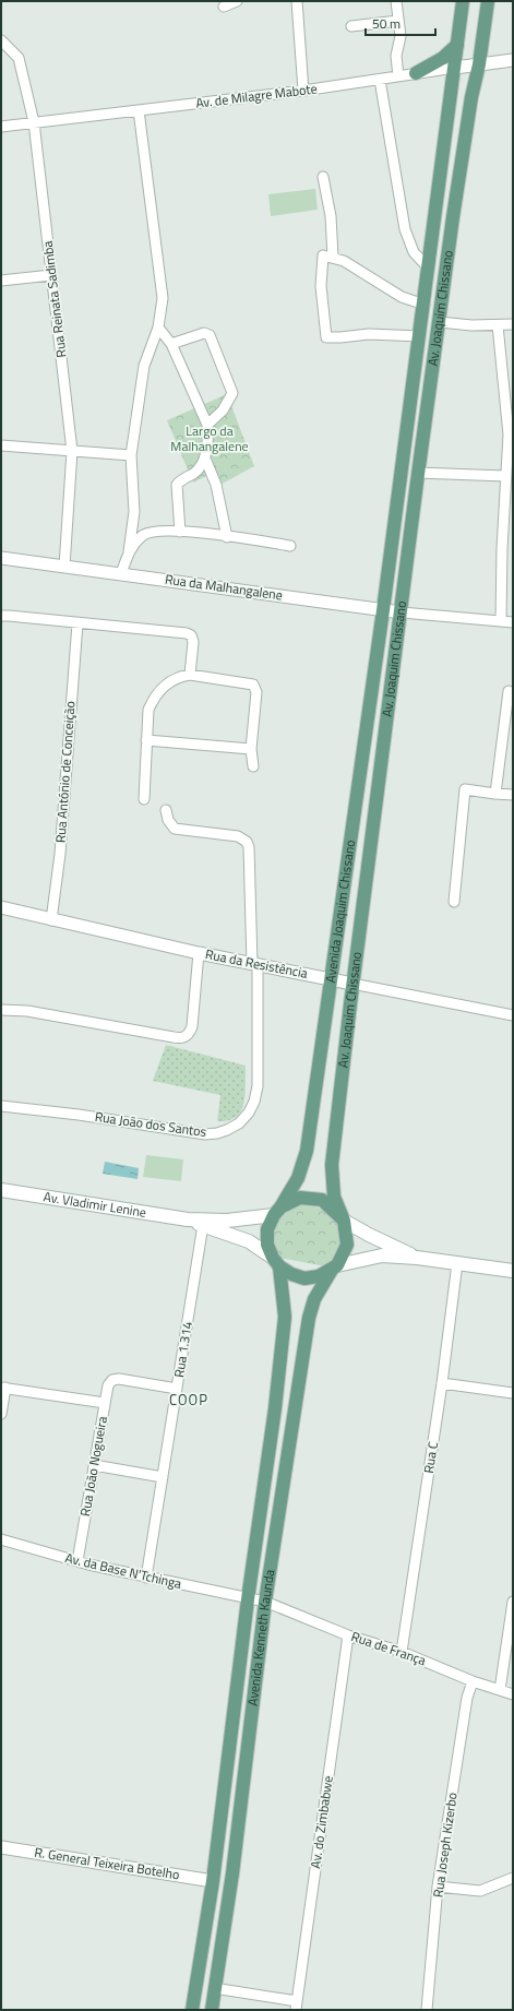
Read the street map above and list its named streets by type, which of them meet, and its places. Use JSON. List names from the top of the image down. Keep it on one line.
{"streets":{"main road":["Av. Joaquim Chissano","Avenida Joaquim Chissano","Av. Vladimir Lenine","Avenida Kenneth Kaunda"],"street":["Av. de Milagre Mabote","Rua Reinata Sadimba","Rua da Malhangalene","Rua António de Conceição","Rua da Resistência","Rua João dos Santos","Rua 1.314","Rua C","Rua João Nogueira","Av. da Base N'Tchinga","Rua de França","Av. do Zimbabwe","Rua Joseph Kizerbo","R. General Teixeira Botelho"]},"crossings":[["Av. de Milagre Mabote","Rua Reinata Sadimba"],["Av. de Milagre Mabote","Av. Joaquim Chissano"],["Rua Reinata Sadimba","Rua da Malhangalene"],["Av. Joaquim Chissano","Rua da Malhangalene"],["Av. Joaquim Chissano","Avenida Joaquim Chissano"],["Av. Joaquim Chissano","Rua da Resistência"],["Av. Joaquim Chissano","Av. Vladimir Lenine"],["Av. Joaquim Chissano","Avenida Kenneth Kaunda"],["Rua da Malhangalene","Avenida Joaquim Chissano"],["Rua António de Conceição","Rua da Resistência"],["Avenida Joaquim Chissano","Rua da Resistência"],["Avenida Joaquim Chissano","Av. Vladimir Lenine"],["Avenida Joaquim Chissano","Avenida Kenneth Kaunda"],["Rua da Resistência","Rua João dos Santos"],["Av. Vladimir Lenine","Rua 1.314"],["Av. Vladimir Lenine","Avenida Kenneth Kaunda"],["Rua 1.314","Rua João Nogueira"],["Rua 1.314","Av. da Base N'Tchinga"],["Rua C","Rua de França"],["Rua João Nogueira","Av. da Base N'Tchinga"],["Av. da Base N'Tchinga","Avenida Kenneth Kaunda"],["Av. da Base N'Tchinga","Rua de França"],["Avenida Kenneth Kaunda","Rua de França"],["Avenida Kenneth Kaunda","R. General Teixeira Botelho"],["Rua de França","Av. do Zimbabwe"],["Rua de França","Rua Joseph Kizerbo"]],"districts":["COOP"],"parks":["Largo da Malhangalene"],"scale_bar":"50 m"}
